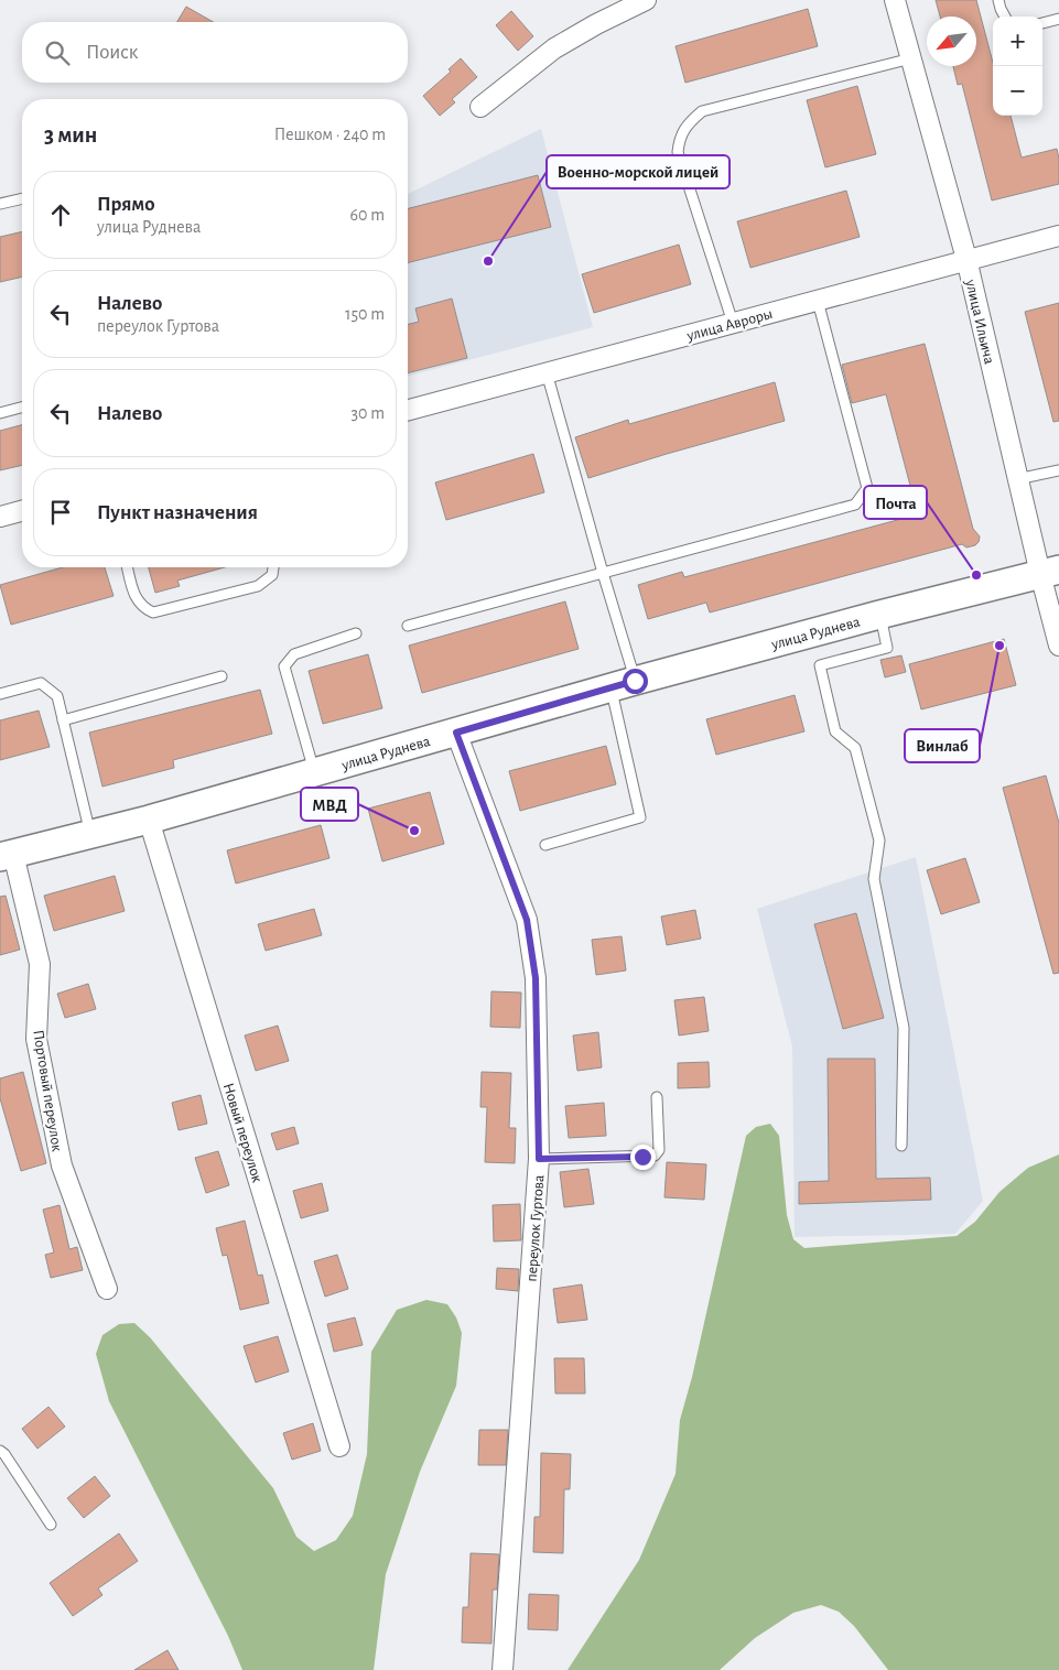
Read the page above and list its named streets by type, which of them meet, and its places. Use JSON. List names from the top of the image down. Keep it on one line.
{"streets":{"main road":["улица Руднева"],"street":["улица Ильича","улица Авроры","Портовый переулок","Новый переулок","переулок Гуртова"]},"crossings":[["улица Ильича","улица Авроры"],["улица Ильича","улица Руднева"],["улица Руднева","Портовый переулок"],["улица Руднева","Новый переулок"],["улица Руднева","переулок Гуртова"]],"places":["Военно-морской лицей","Почта","Винлаб","МВД"],"north":"bottom left","page":{"map_buttons":["+","−"],"search":"Поиск","heading":["3 мин","Пешком · 240 m"],"list":[["Прямо","улица Руднева","60 m"],["Налево","переулок Гуртова","150 m"],["Налево","30 m"],"Пункт назначения"]}}
